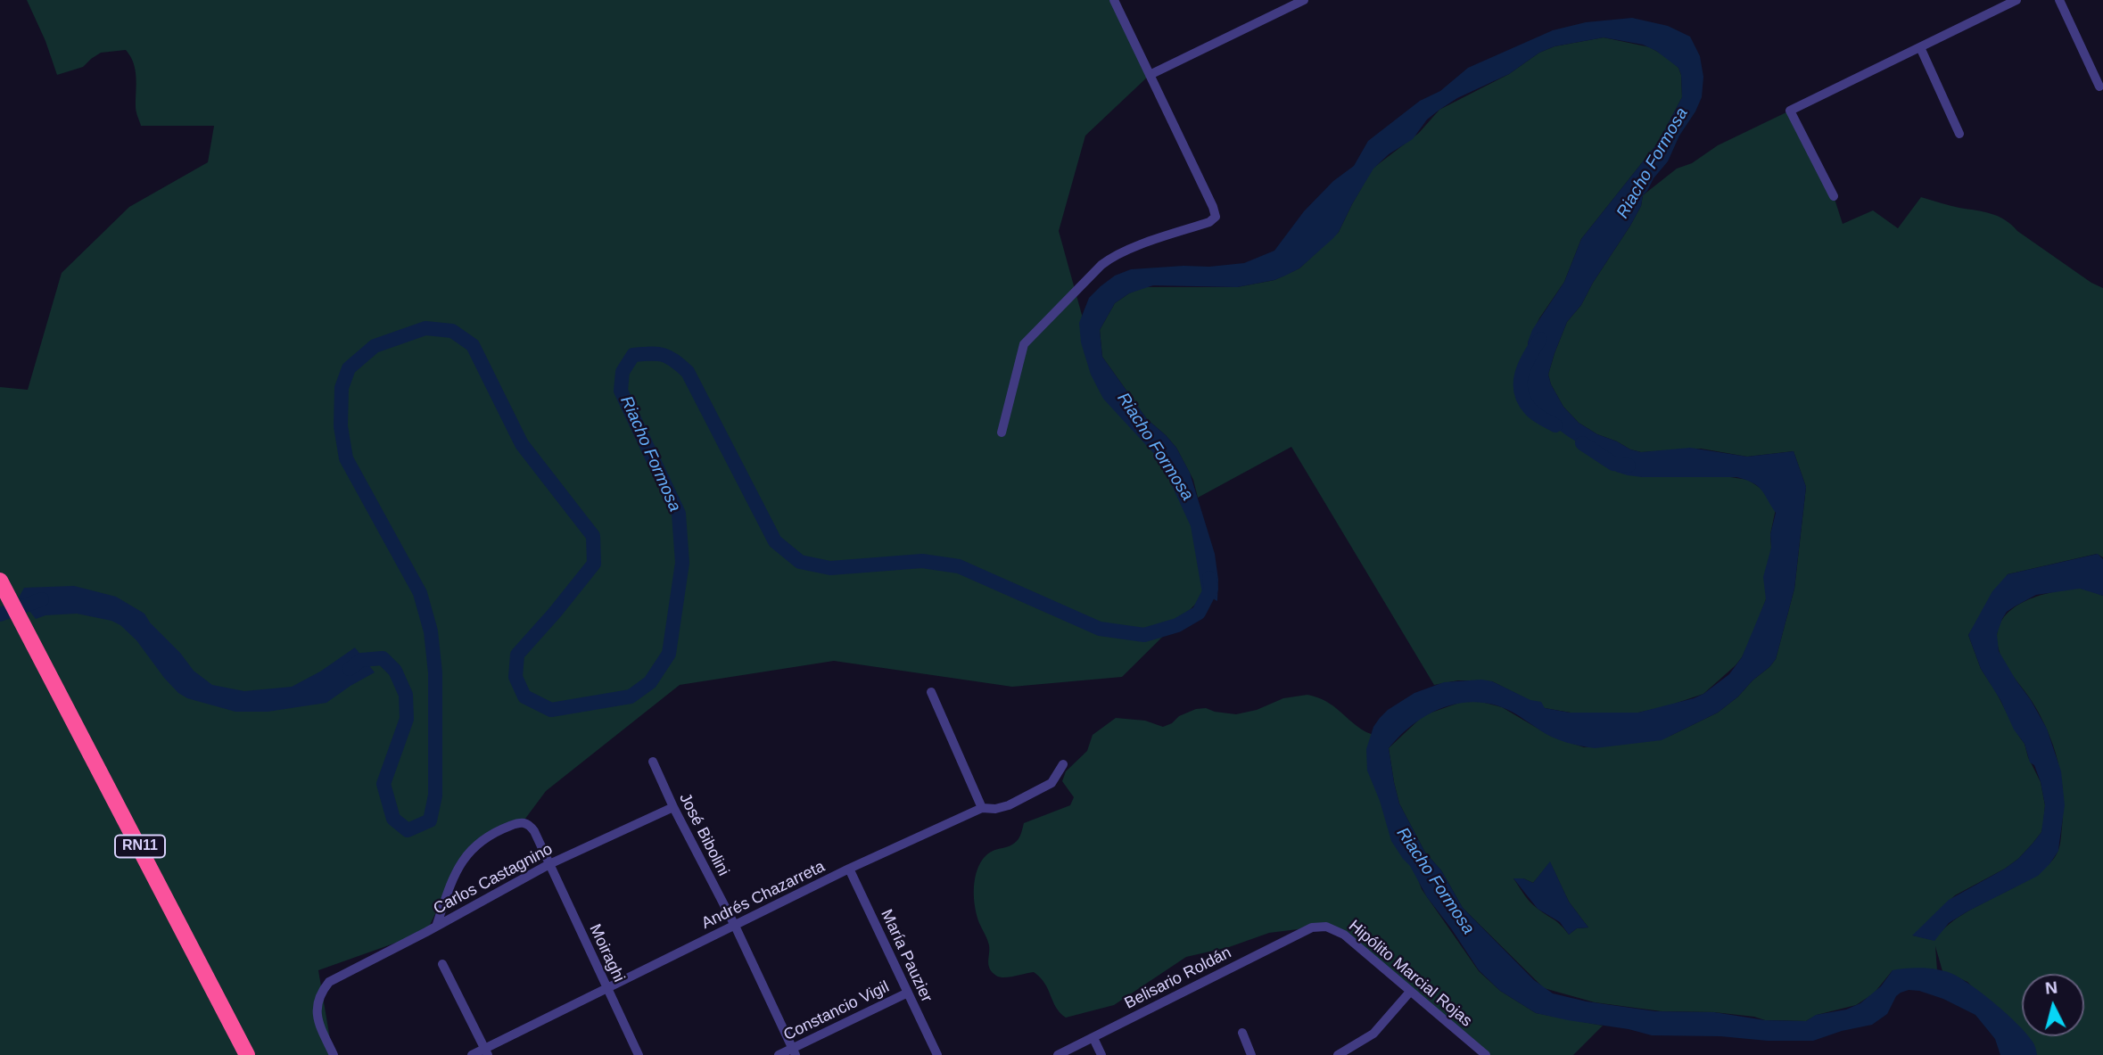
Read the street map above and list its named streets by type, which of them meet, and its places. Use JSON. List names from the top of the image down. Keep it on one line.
{"streets":{"highway":["RN11"],"street":["José Bibolini","Carlos Castagnino","Andrés Chazarreta","Moiraghi","María Pauzier","Hipólito Marcial Rojas","Belisario Roldán","Constancio Vigil"]},"crossings":[["José Bibolini","Carlos Castagnino"],["José Bibolini","Andrés Chazarreta"],["José Bibolini","Constancio Vigil"],["Carlos Castagnino","Moiraghi"],["Andrés Chazarreta","Moiraghi"],["Andrés Chazarreta","María Pauzier"],["María Pauzier","Constancio Vigil"],["Hipólito Marcial Rojas","Belisario Roldán"]],"water":["Riacho Formosa"],"north":"top"}
